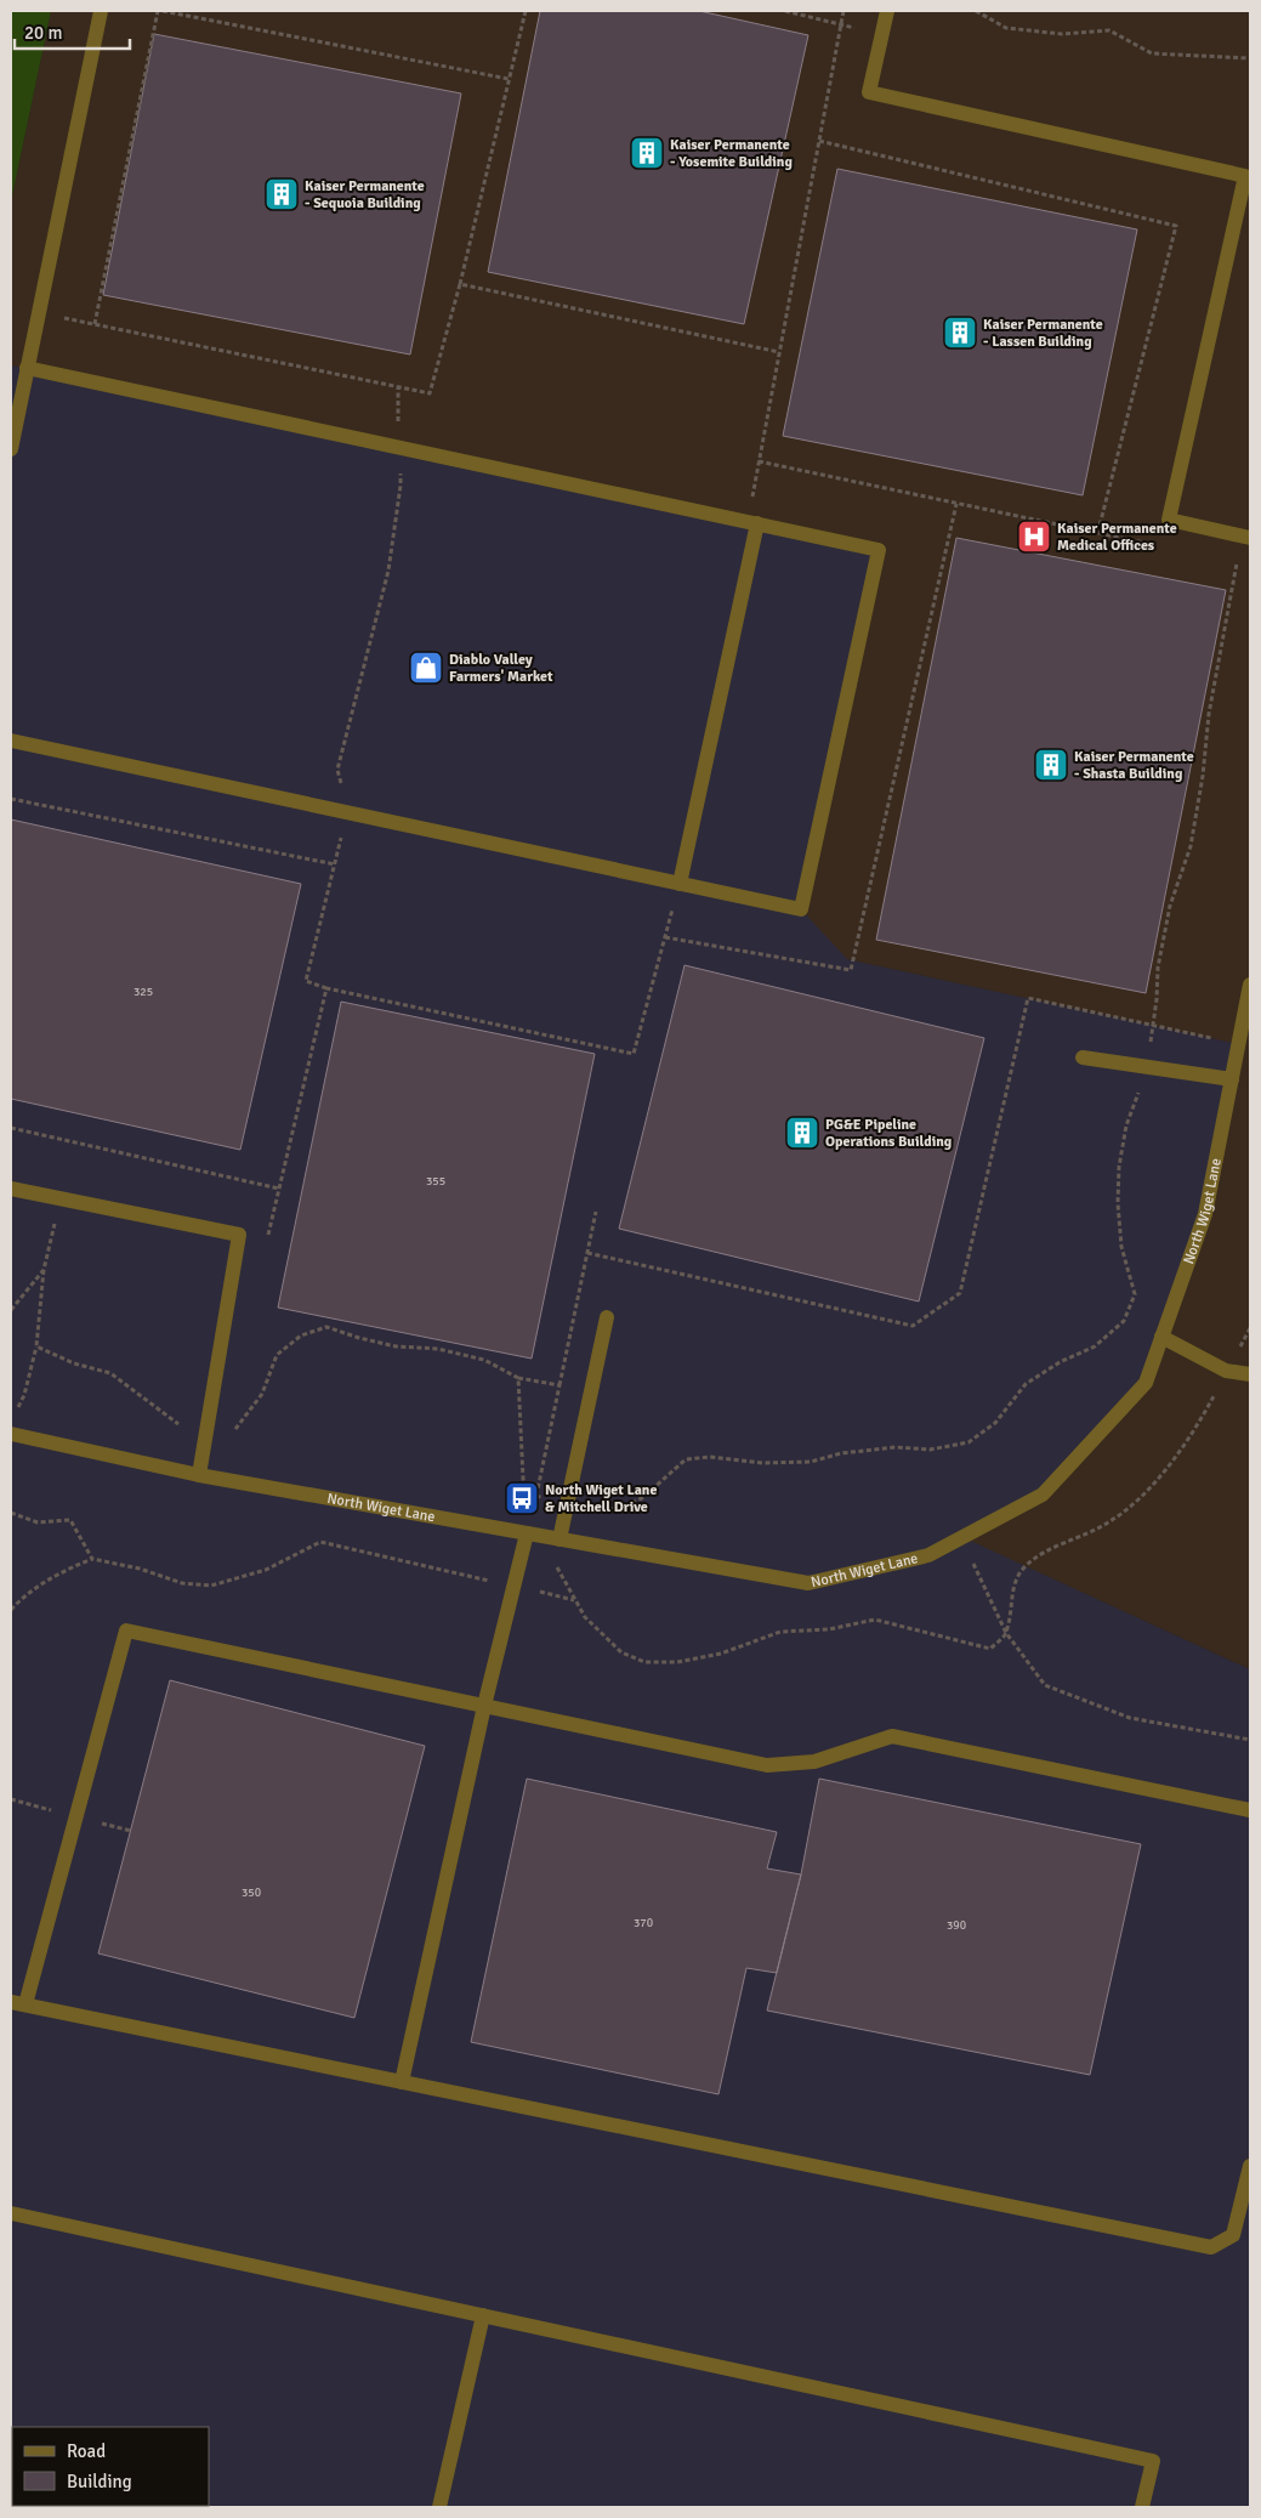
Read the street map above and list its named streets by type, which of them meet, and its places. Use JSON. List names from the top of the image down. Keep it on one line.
{"streets":{"street":["North Wiget Lane"]},"places":{"building":["Kaiser Permanente - Yosemite Building","Kaiser Permanente - Sequoia Building","Kaiser Permanente - Lassen Building","Kaiser Permanente - Shasta Building","PG&E Pipeline Operations Building"],"hospital":["Kaiser Permanente Medical Offices"],"shop":["Diablo Valley Farmers' Market"],"bus stop":["North Wiget Lane & Mitchell Drive"]},"house_numbers":["325","355","350","370","390"],"legend":["Road","Building"],"scale_bar":"20 m"}
